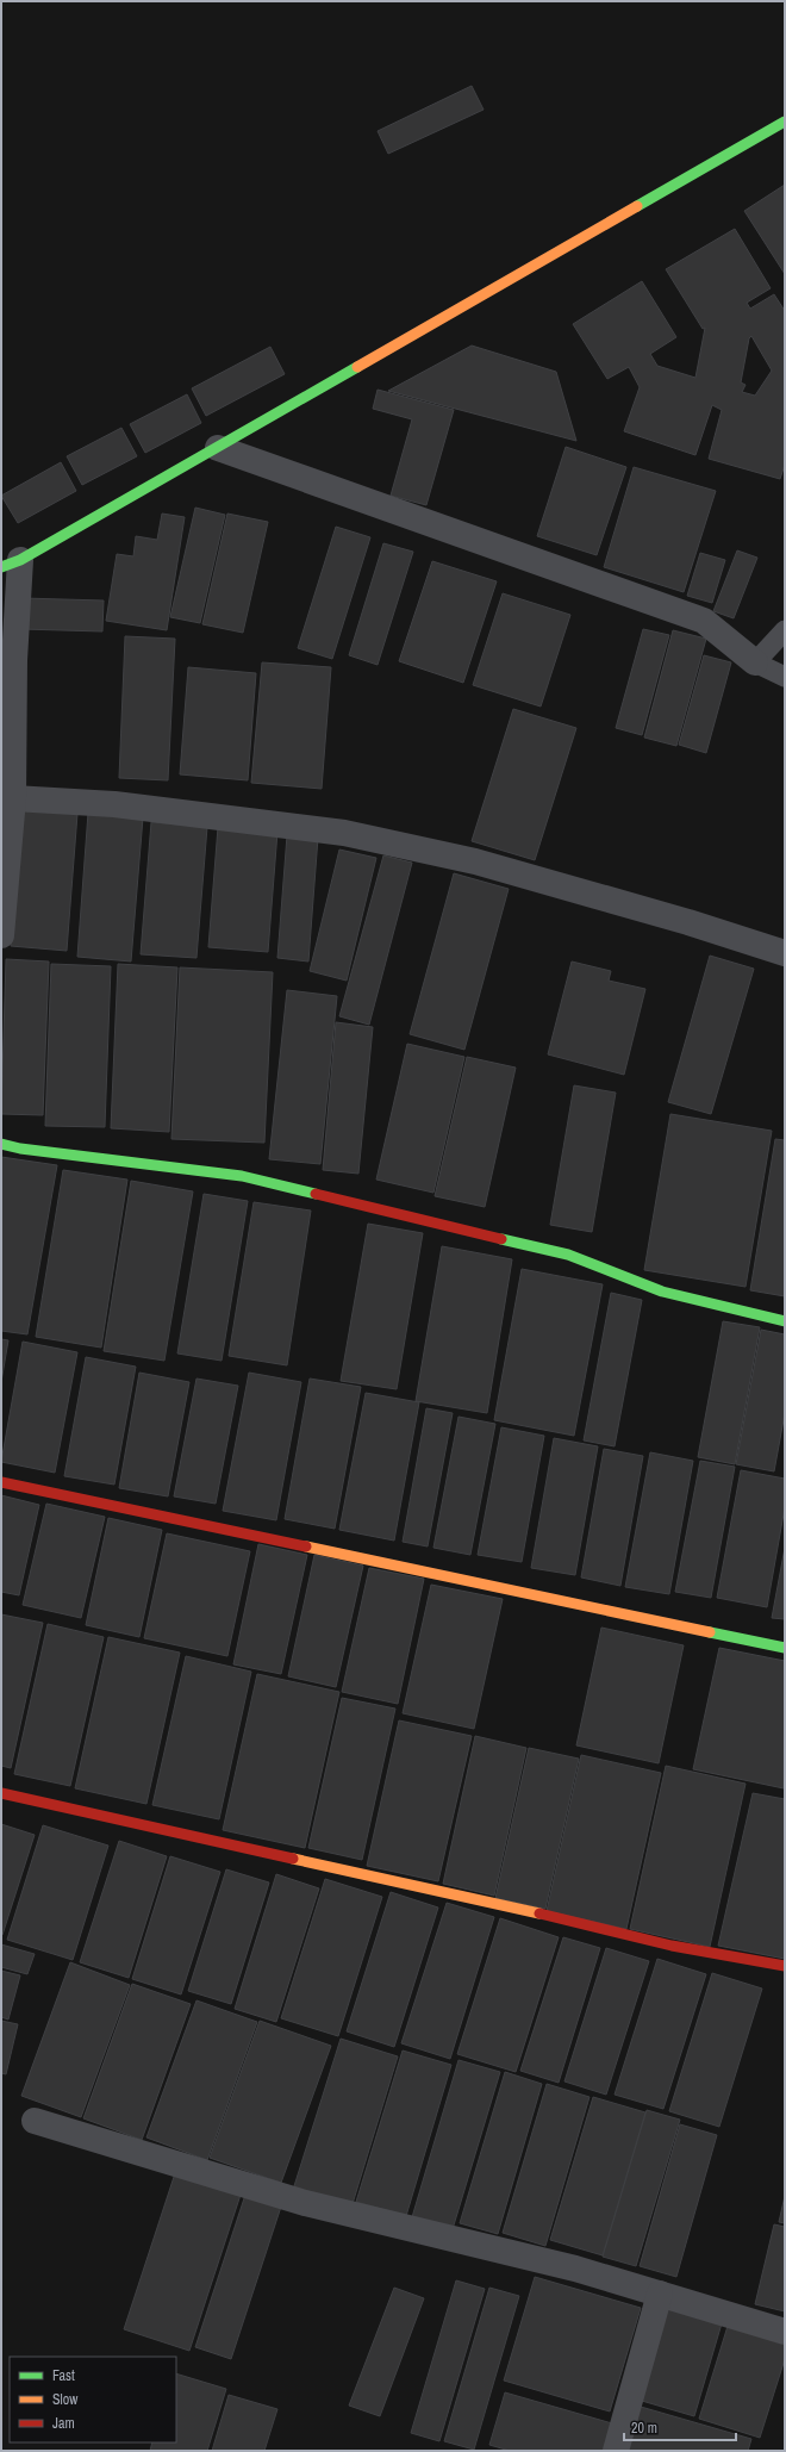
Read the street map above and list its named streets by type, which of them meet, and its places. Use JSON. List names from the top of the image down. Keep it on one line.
{"legend":["Fast","Slow","Jam"],"scale_bar":"20 m"}
